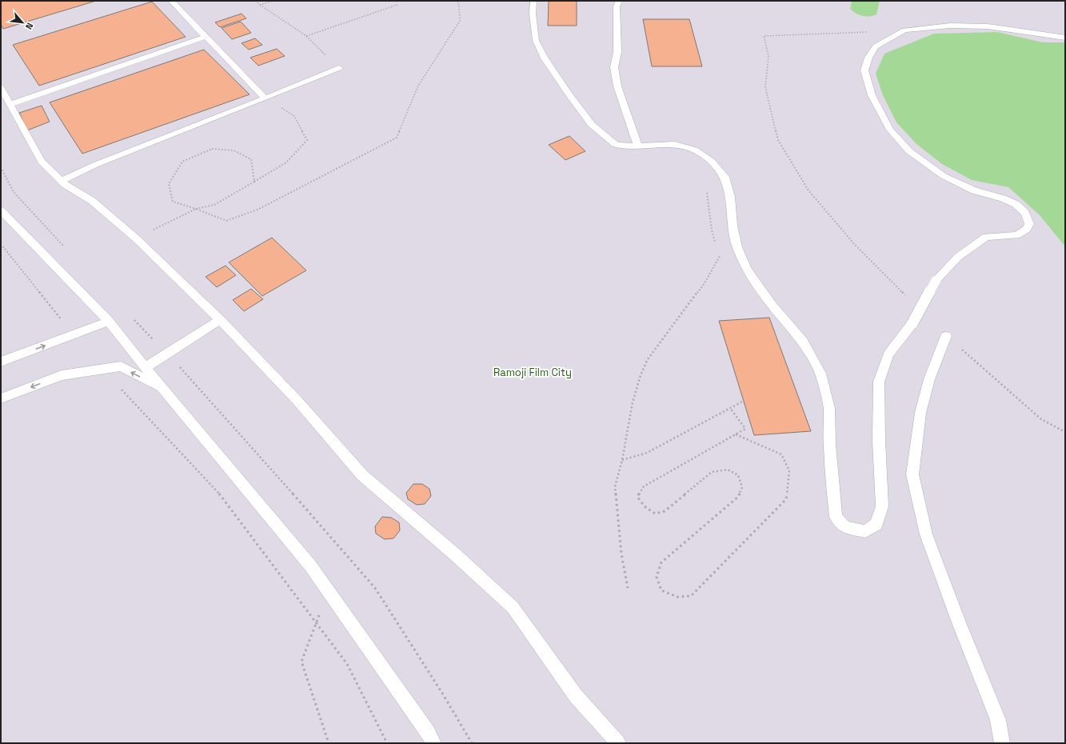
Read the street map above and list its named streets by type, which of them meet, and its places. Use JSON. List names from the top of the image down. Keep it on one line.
{"parks":["Ramoji Film City"],"north":"bottom right"}
